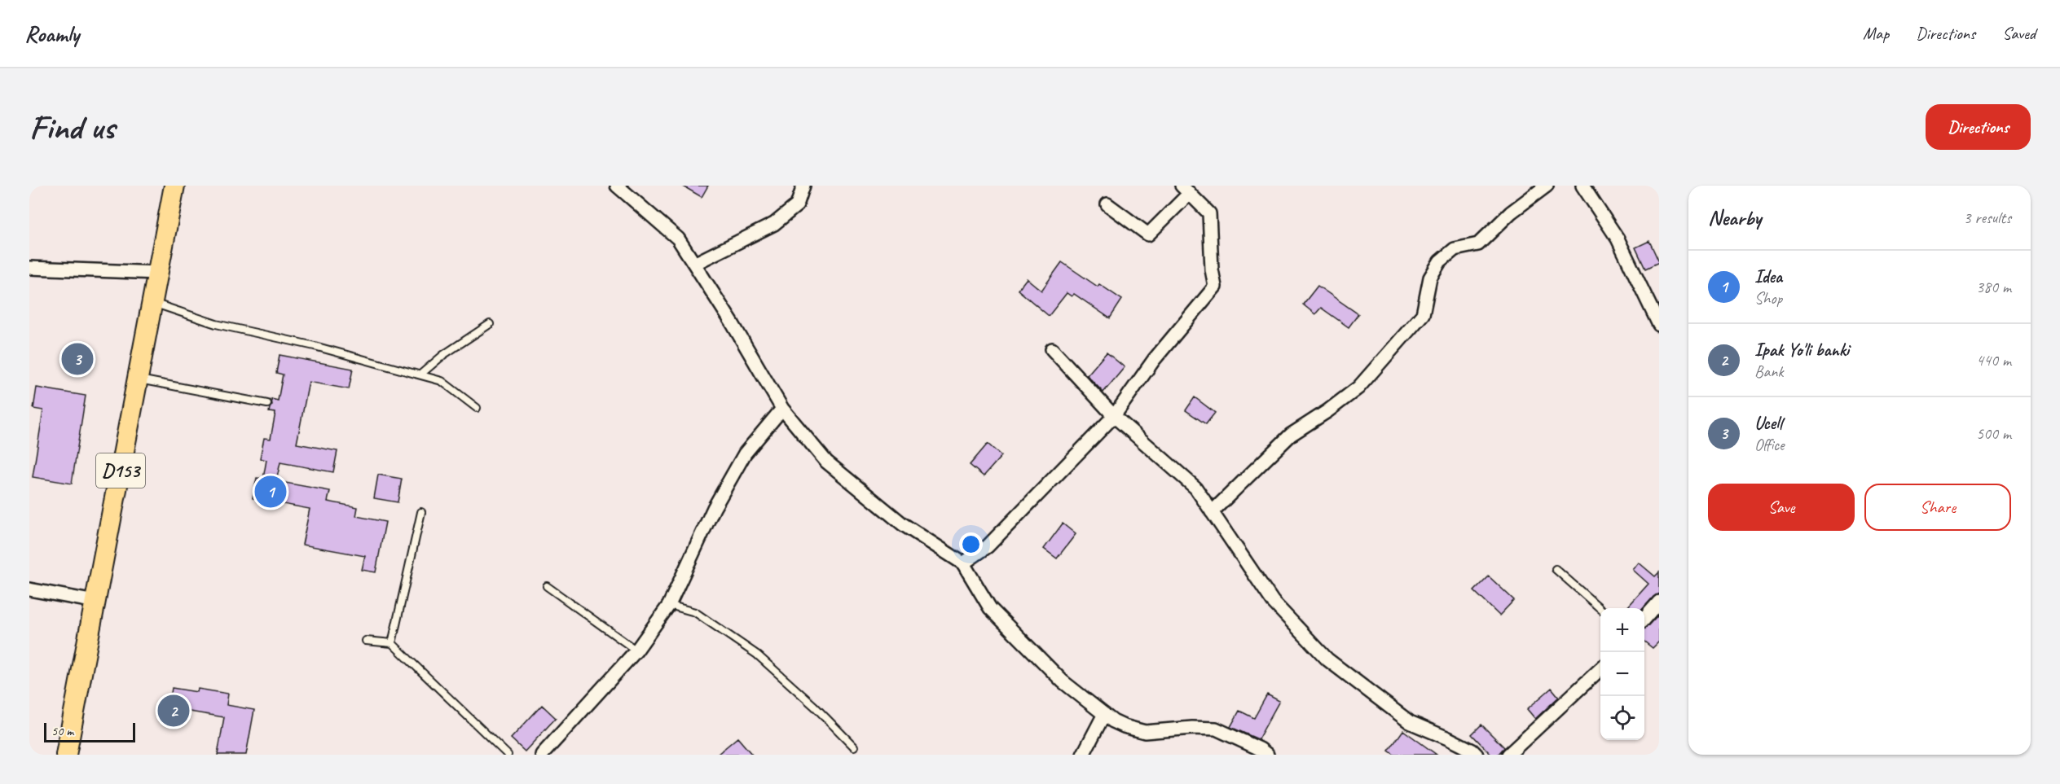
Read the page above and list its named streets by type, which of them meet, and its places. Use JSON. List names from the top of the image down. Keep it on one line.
{"streets":{"main road":["D153"]},"scale_bar":"50 m","page":{"header":"Roamly","nav":["Map","Directions","Saved"],"buttons":["Directions",["Save","Share"]],"title":"Find us","heading":["Nearby","3 results"],"list":[{"mark":"1","name":"Idea","note":"Shop","value":"380 m"},{"mark":"2","name":"Ipak Yo'li banki","note":"Bank","value":"440 m"},{"mark":"3","name":"Ucell","note":"Office","value":"500 m"}],"pins":["3","1","2"],"map_buttons":["+","−"],"scale":"50 m"}}
